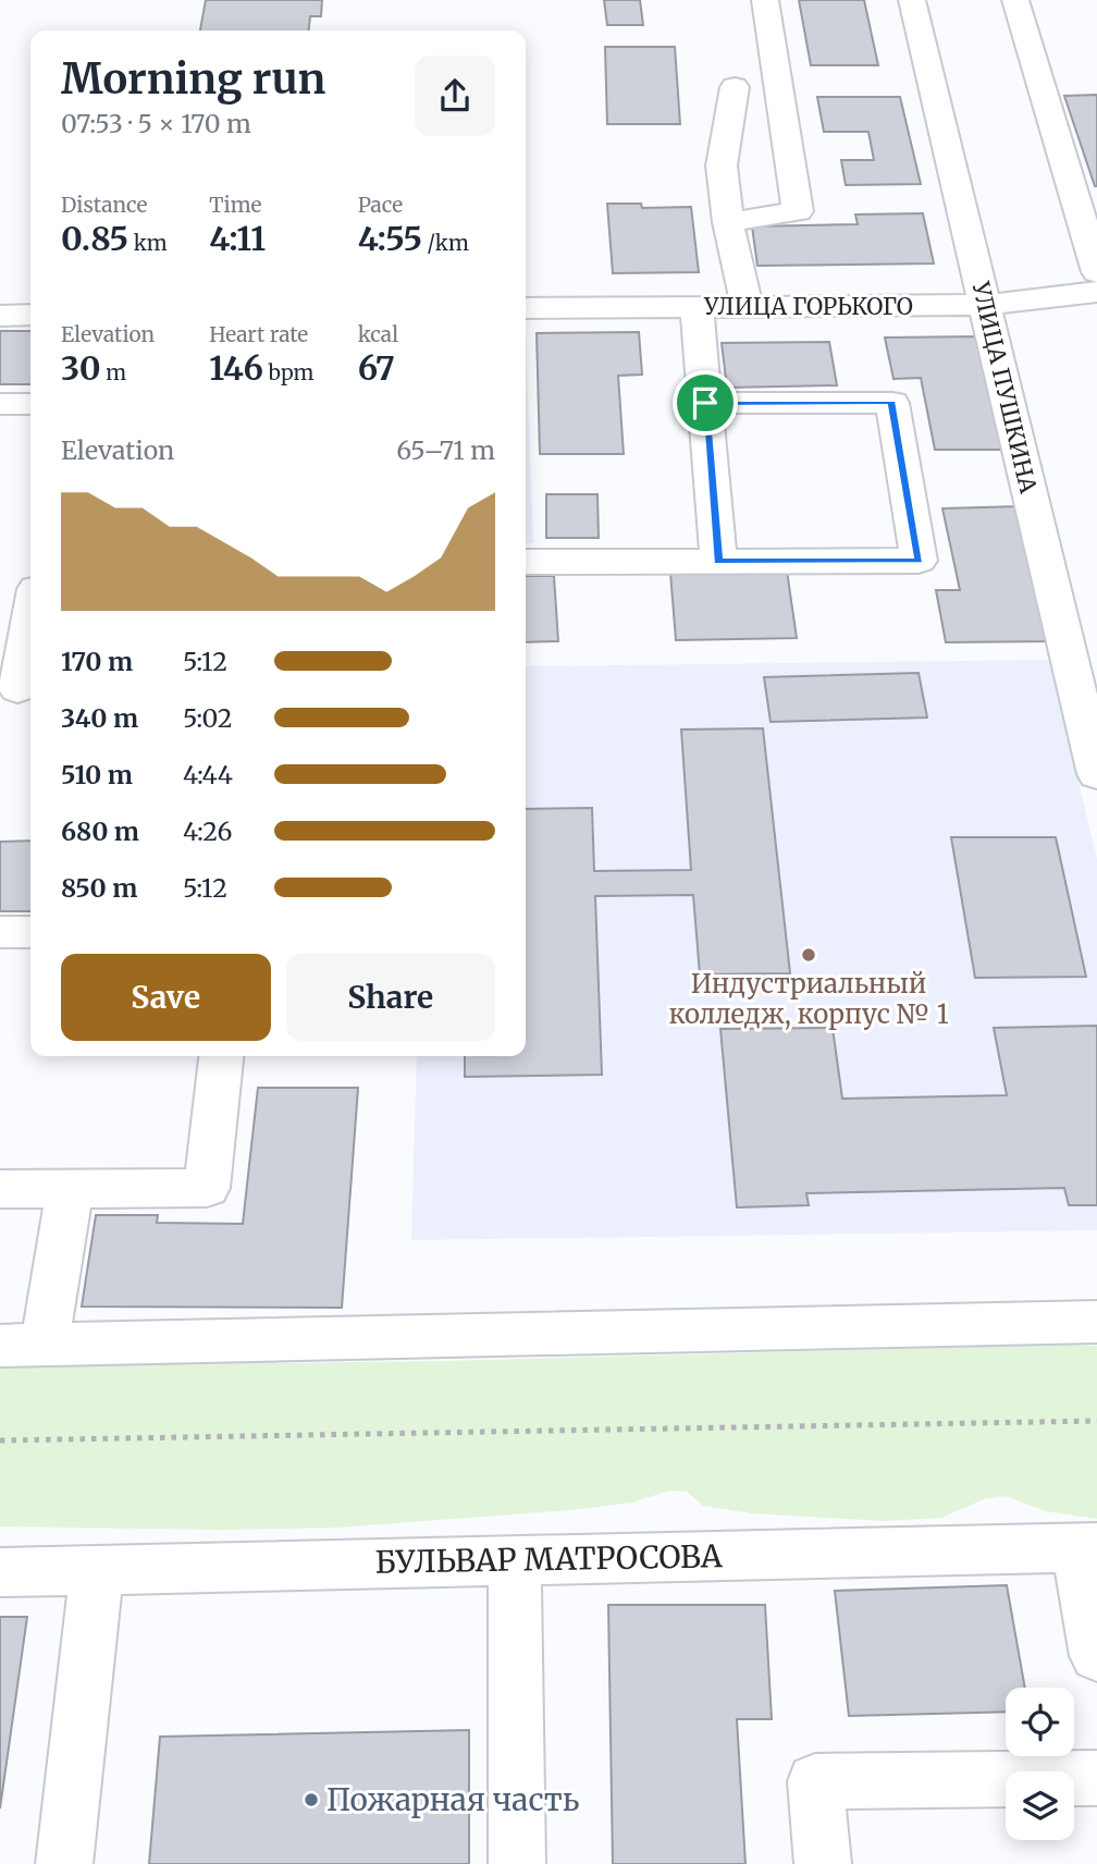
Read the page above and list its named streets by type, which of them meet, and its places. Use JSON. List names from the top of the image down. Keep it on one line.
{"streets":{"street":["УЛИЦА ГОРЬКОГО","УЛИЦА ПУШКИНА","БУЛЬВАР МАТРОСОВА"]},"crossings":[["УЛИЦА ГОРЬКОГО","УЛИЦА ПУШКИНА"]],"places":["Индустриальный колледж, корпус № 1","Пожарная часть"],"page":{"heading":["Morning run","07:53 · 5 × 170 m"],"stats":[["Distance","0.85 km"],["Time","4:11"],["Pace","4:55 /km"],["Elevation","30 m"],["Heart rate","146 bpm"],["kcal","67"]],"chart":["Elevation","65–71 m"],"list":[{"name":"170 m","note":"5:12"},{"name":"340 m","note":"5:02"},{"name":"510 m","note":"4:44"},{"name":"680 m","note":"4:26"},{"name":"850 m","note":"5:12"}],"buttons":["Save","Share"]}}
